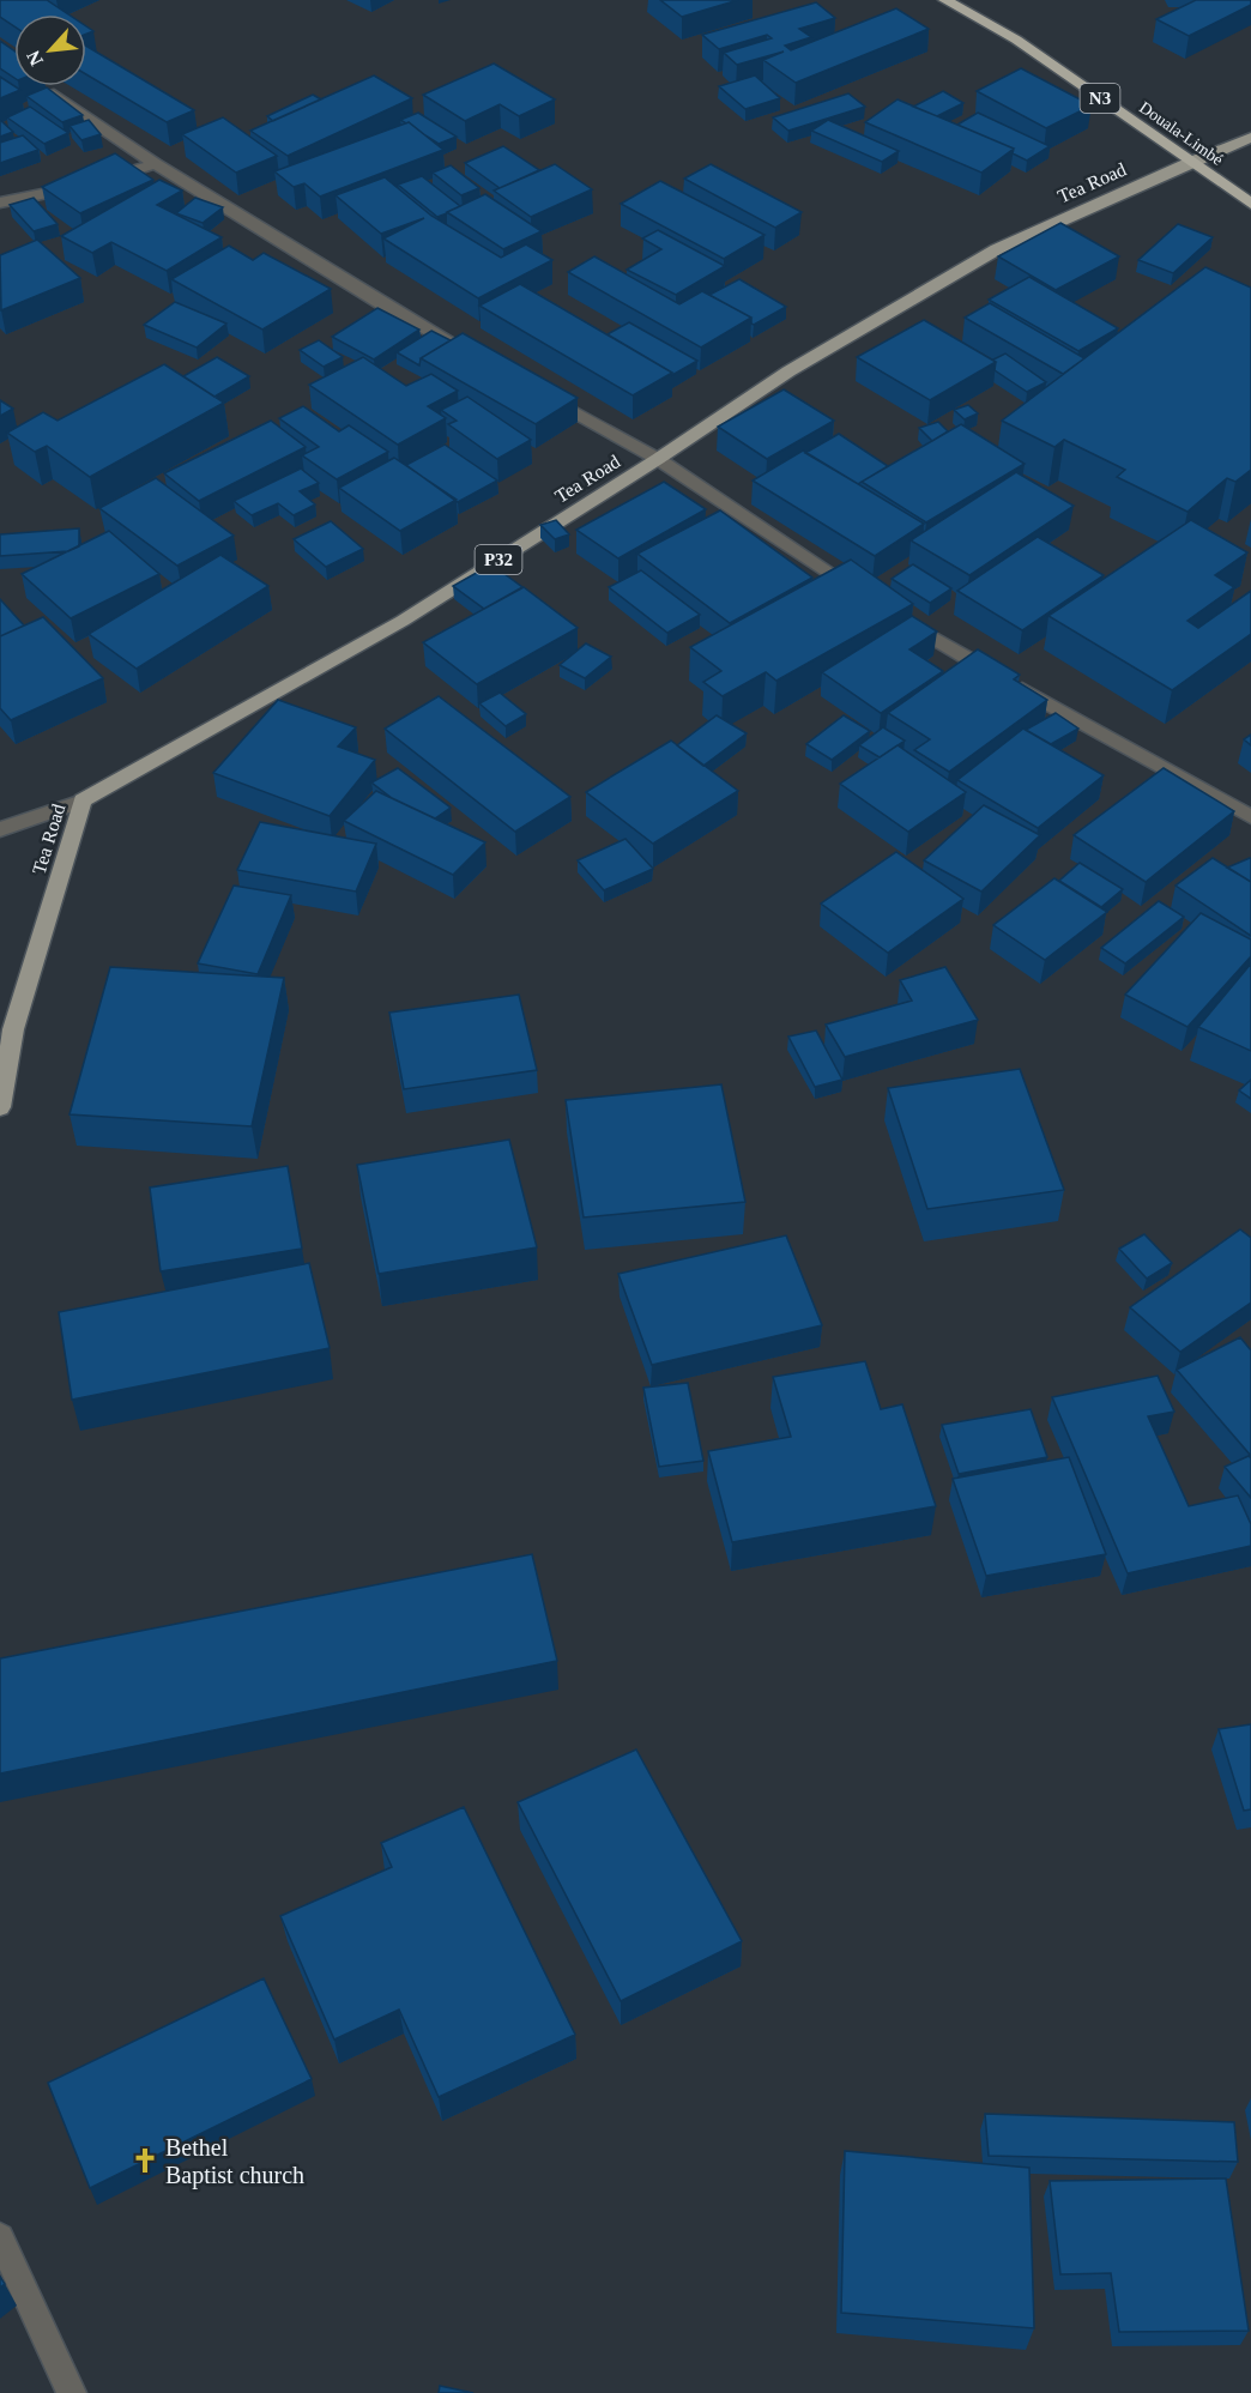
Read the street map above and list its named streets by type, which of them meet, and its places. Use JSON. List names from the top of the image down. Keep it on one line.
{"streets":{"highway":["N3","Douala-Limbé"],"main road":["Tea Road","P32"]},"crossings":[["Douala-Limbé","Tea Road"]],"places":{"church":["Bethel Baptist church"]},"north":"bottom left"}
